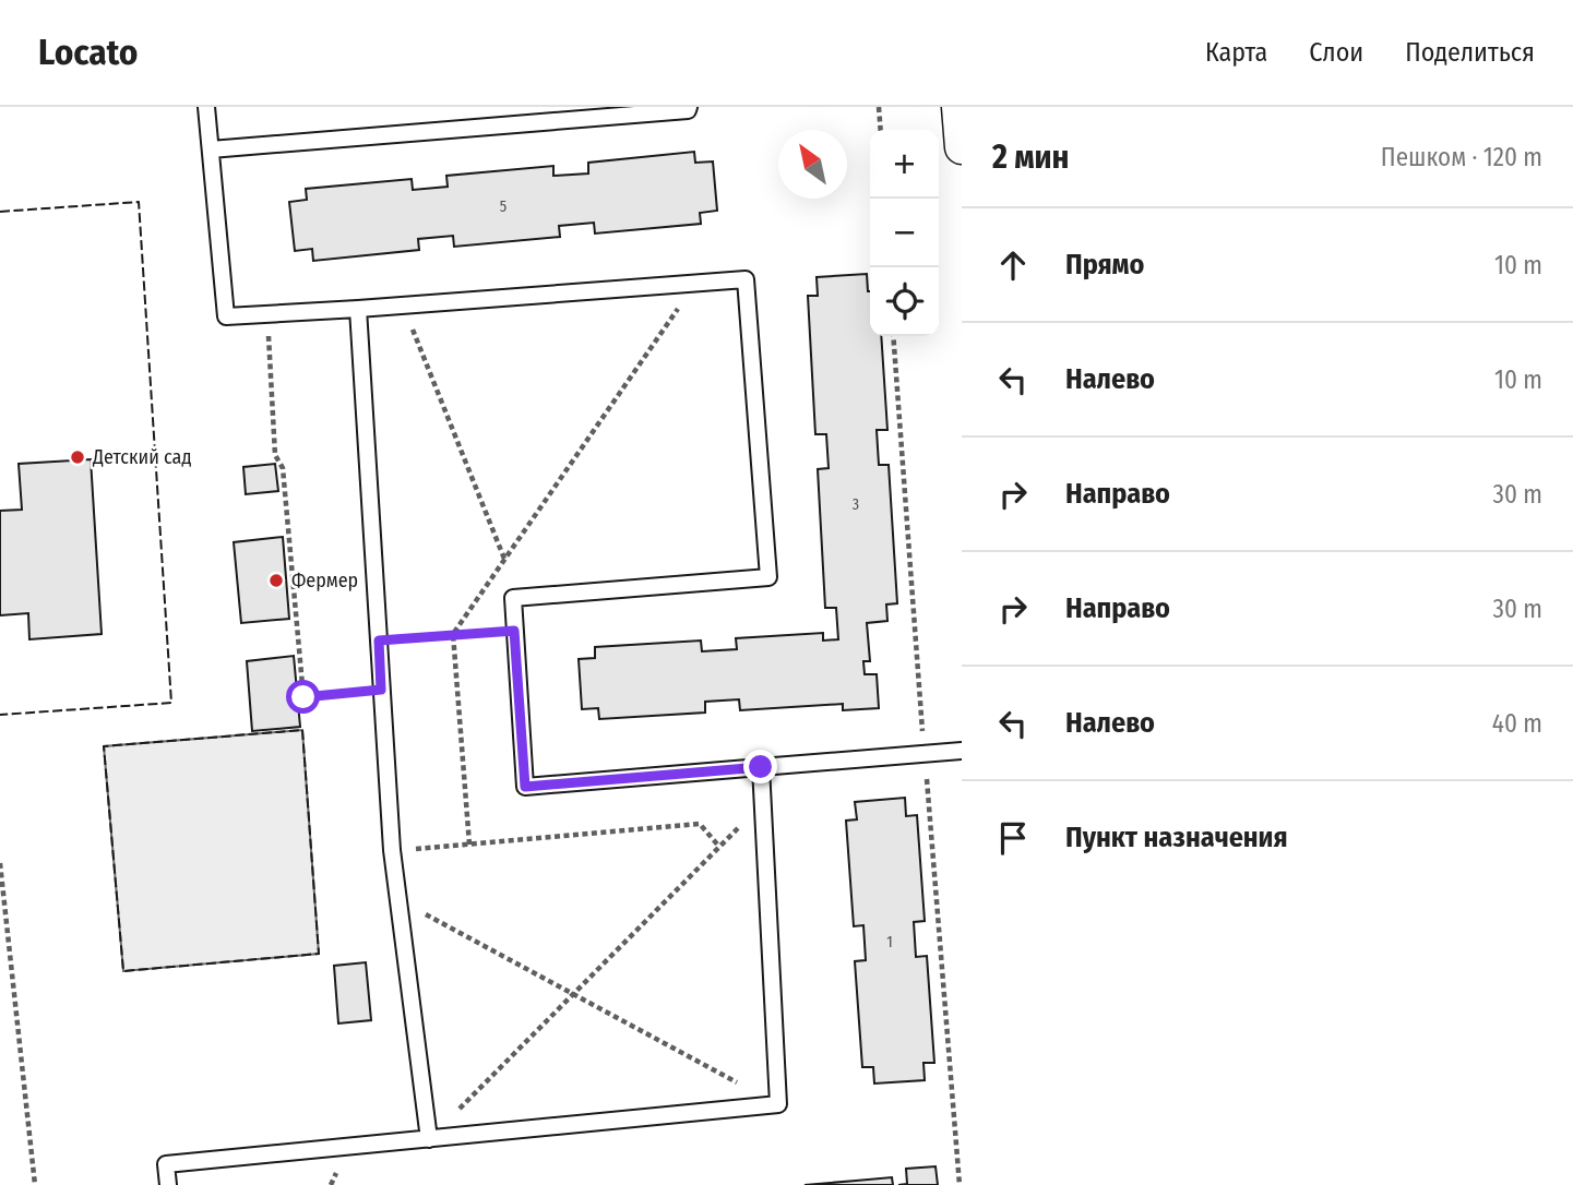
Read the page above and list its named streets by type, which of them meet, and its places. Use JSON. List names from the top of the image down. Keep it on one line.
{"places":["Детский сад","Фермер"],"house_numbers":["5","3","1"],"north":"top left","page":{"header":"Locato","nav":["Карта","Слои","Поделиться"],"heading":["2 мин","Пешком · 120 m"],"map_buttons":["+","−"],"list":[["Прямо","10 m"],["Налево","10 m"],["Направо","30 m"],["Направо","30 m"],["Налево","40 m"],"Пункт назначения"]}}
